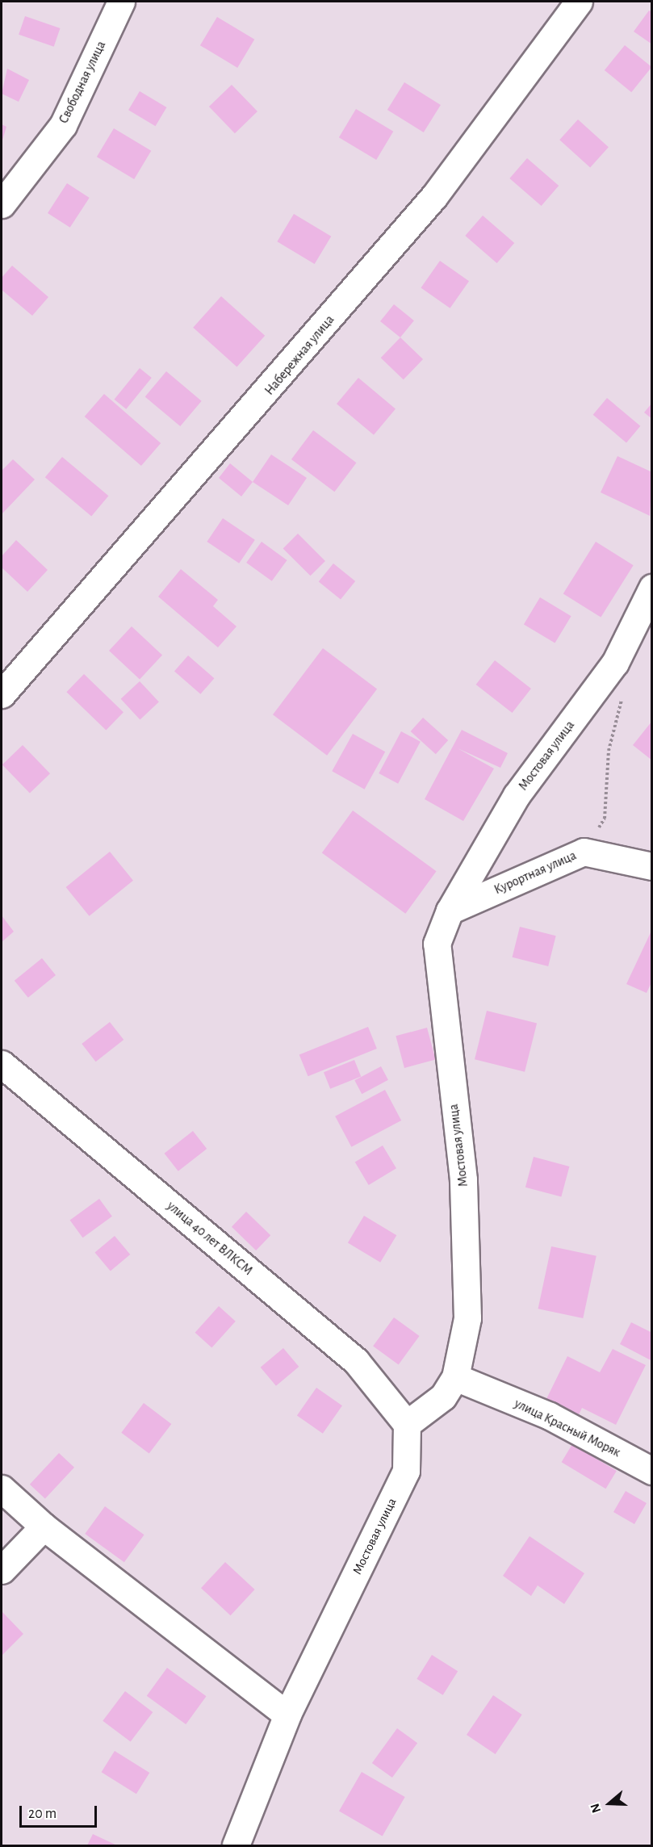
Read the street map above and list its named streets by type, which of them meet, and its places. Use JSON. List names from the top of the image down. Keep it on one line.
{"streets":{"street":["Свободная улица","Набережная улица","Мостовая улица","Курортная улица","улица 40 лет ВЛКСМ","улица Красный Моряк"]},"crossings":[["Мостовая улица","Курортная улица"],["Мостовая улица","улица 40 лет ВЛКСМ"],["Мостовая улица","улица Красный Моряк"]],"scale_bar":"20 m","north":"left"}
